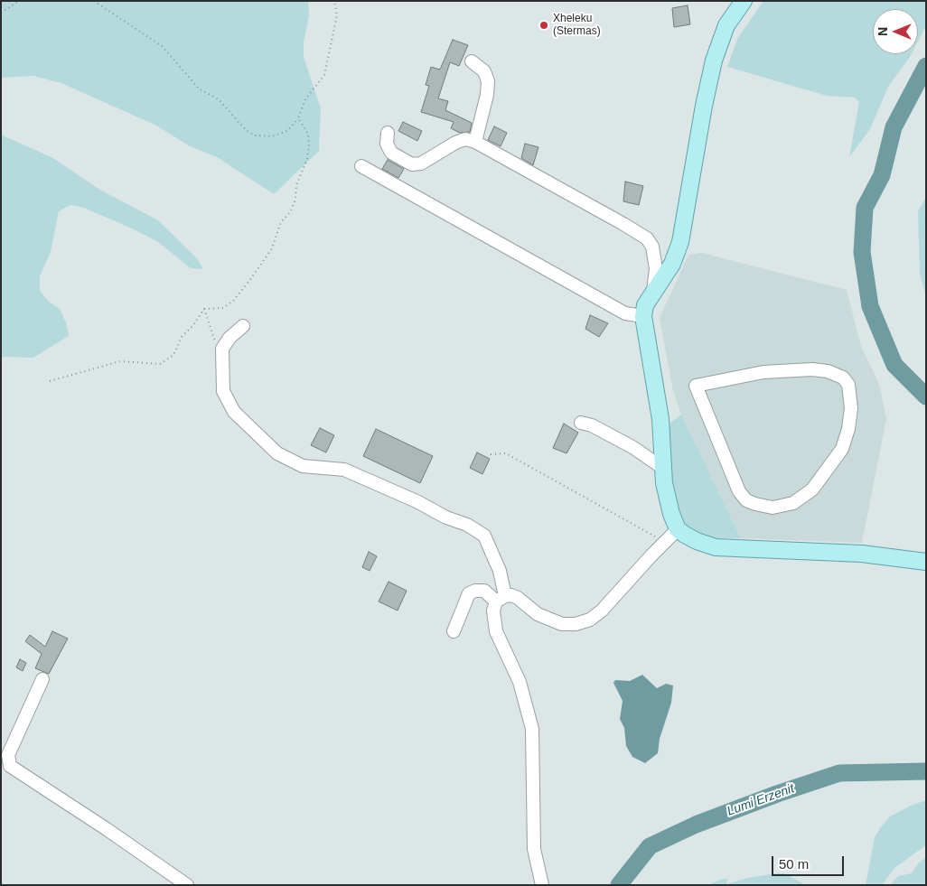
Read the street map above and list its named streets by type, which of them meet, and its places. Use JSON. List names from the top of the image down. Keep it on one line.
{"water":["Lumi Erzenit"],"places":["Xheleku (Stermas)"],"scale_bar":"50 m","north":"left"}
